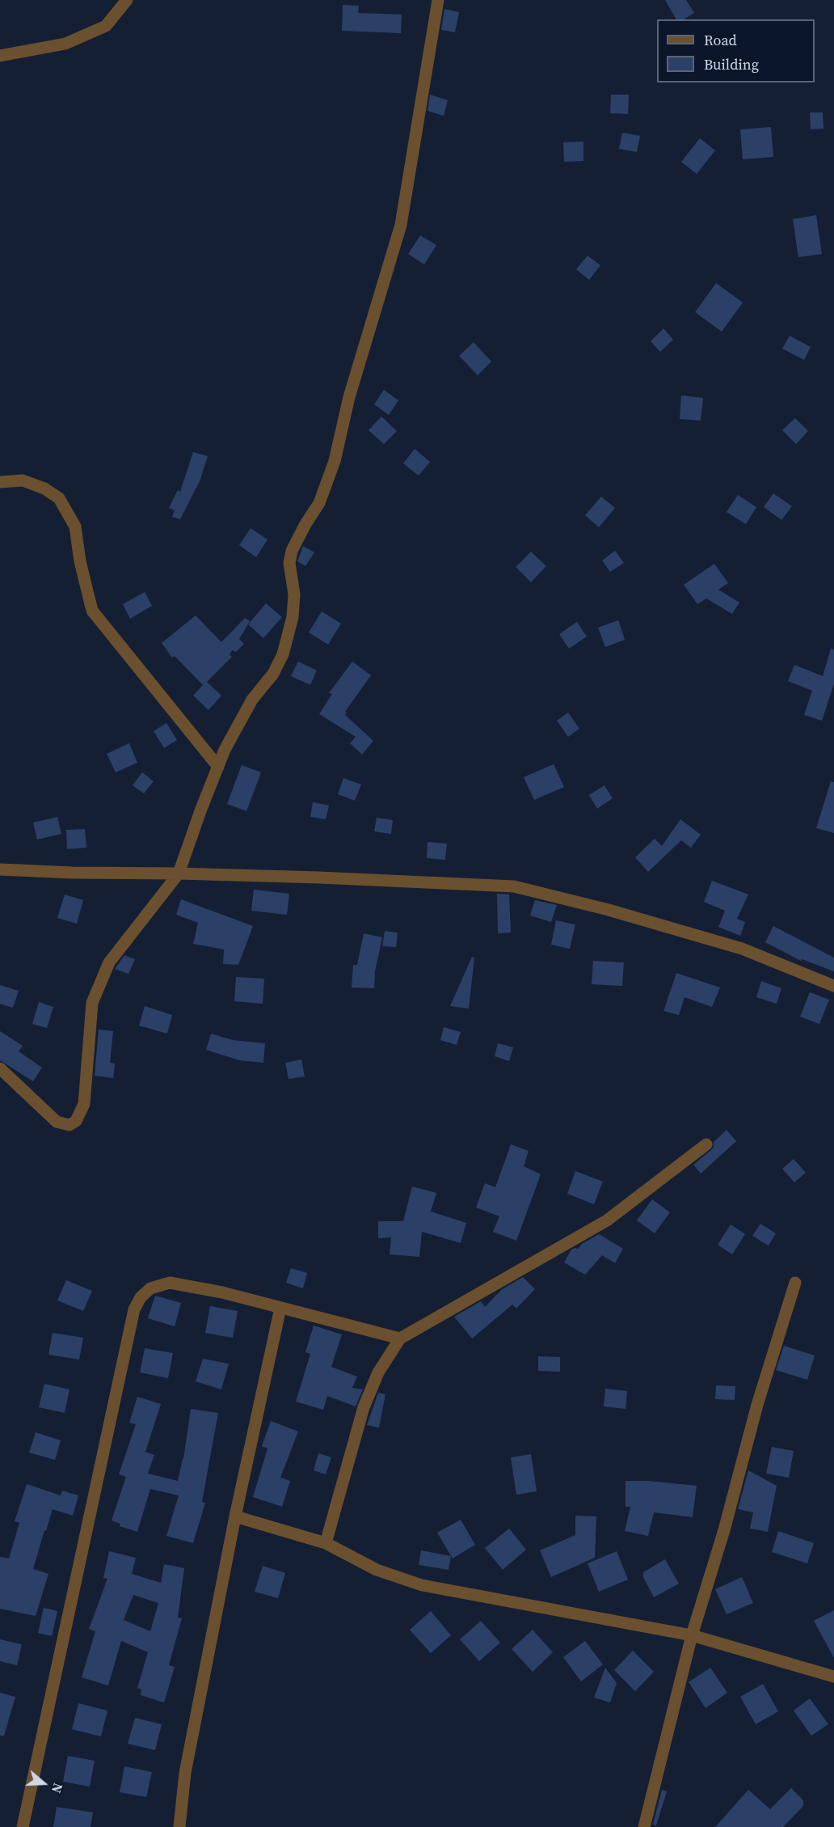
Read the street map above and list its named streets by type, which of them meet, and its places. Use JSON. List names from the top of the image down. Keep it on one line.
{"legend":["Road","Building"],"north":"right"}
